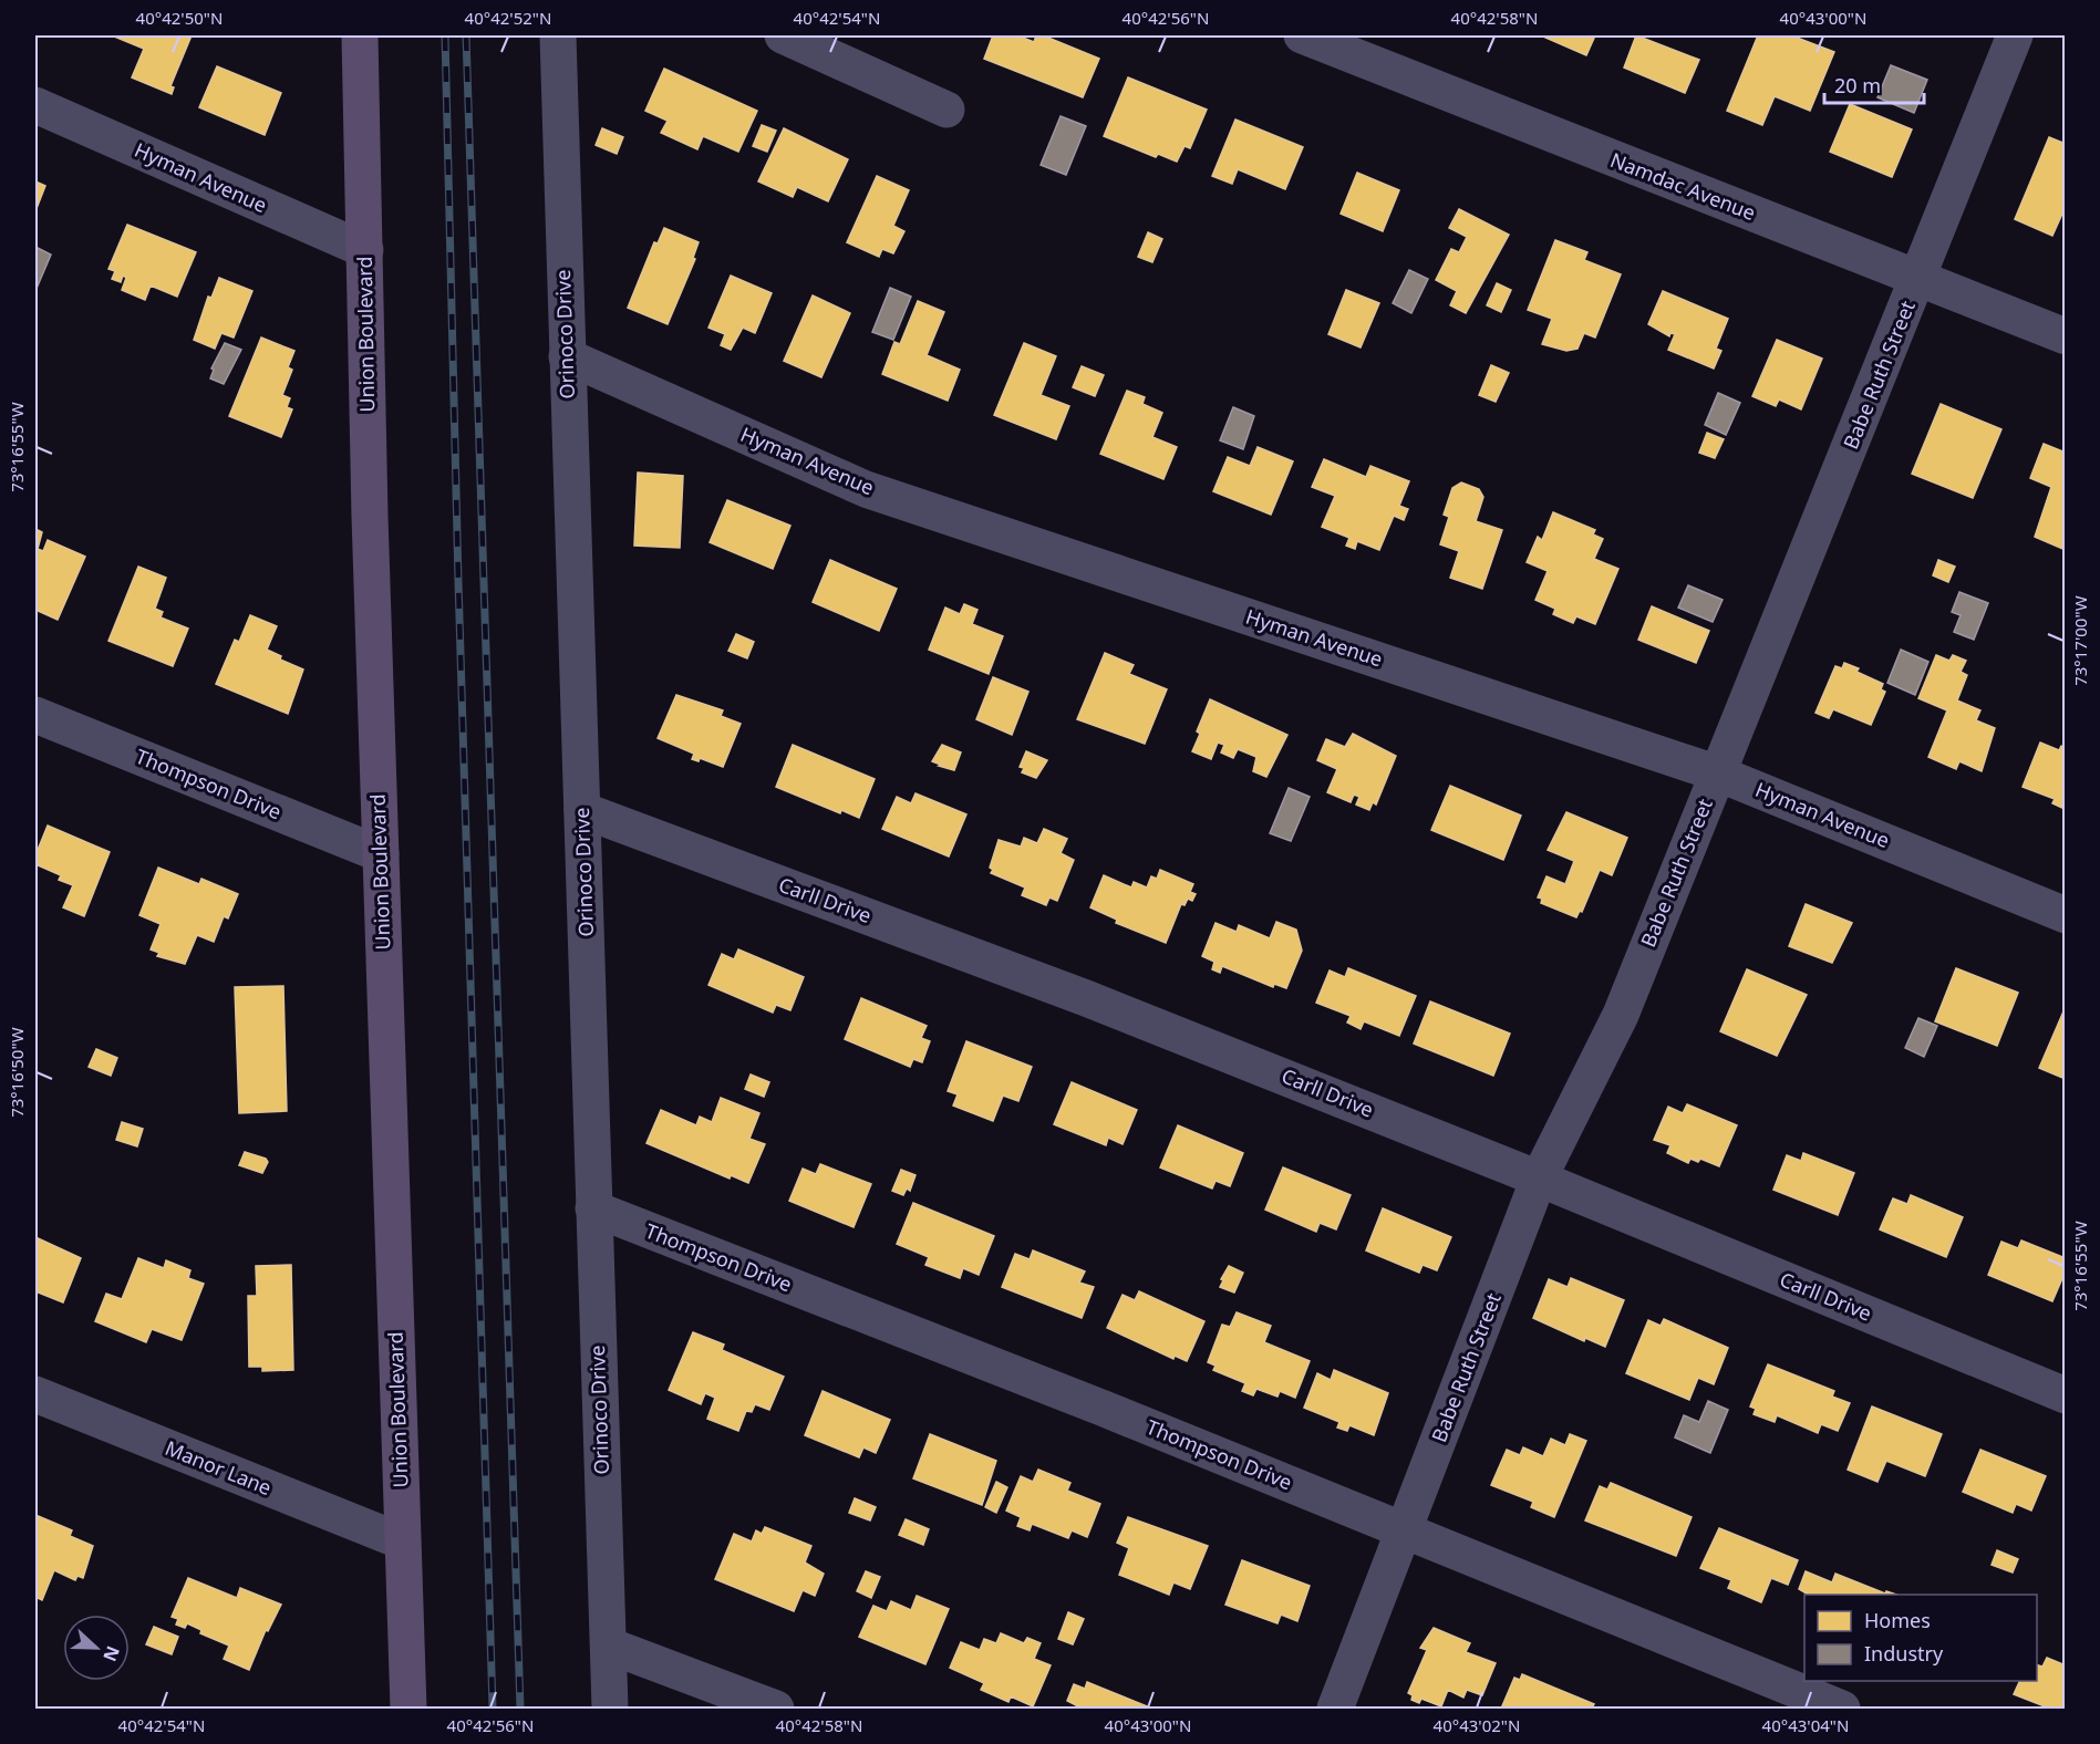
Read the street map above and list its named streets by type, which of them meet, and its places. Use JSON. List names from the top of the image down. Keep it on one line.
{"streets":{"main road":["Union Boulevard"],"street":["Hyman Avenue","Namdac Avenue","Orinoco Drive","Babe Ruth Street","Thompson Drive","Carll Drive","Manor Lane"]},"crossings":[["Hyman Avenue","Union Boulevard"],["Hyman Avenue","Orinoco Drive"],["Hyman Avenue","Babe Ruth Street"],["Namdac Avenue","Babe Ruth Street"],["Union Boulevard","Thompson Drive"],["Union Boulevard","Manor Lane"],["Orinoco Drive","Thompson Drive"],["Orinoco Drive","Carll Drive"],["Babe Ruth Street","Thompson Drive"],["Babe Ruth Street","Carll Drive"]],"legend":["Homes","Industry"],"scale_bar":"20 m","north":"right","coordinates":["40°42'50\"N","40°42'52\"N","40°42'54\"N","40°42'56\"N","40°42'58\"N","40°43'00\"N","73°16'55\"W","73°17'00\"W","73°16'50\"W","40°43'02\"N","40°43'04\"N"]}
